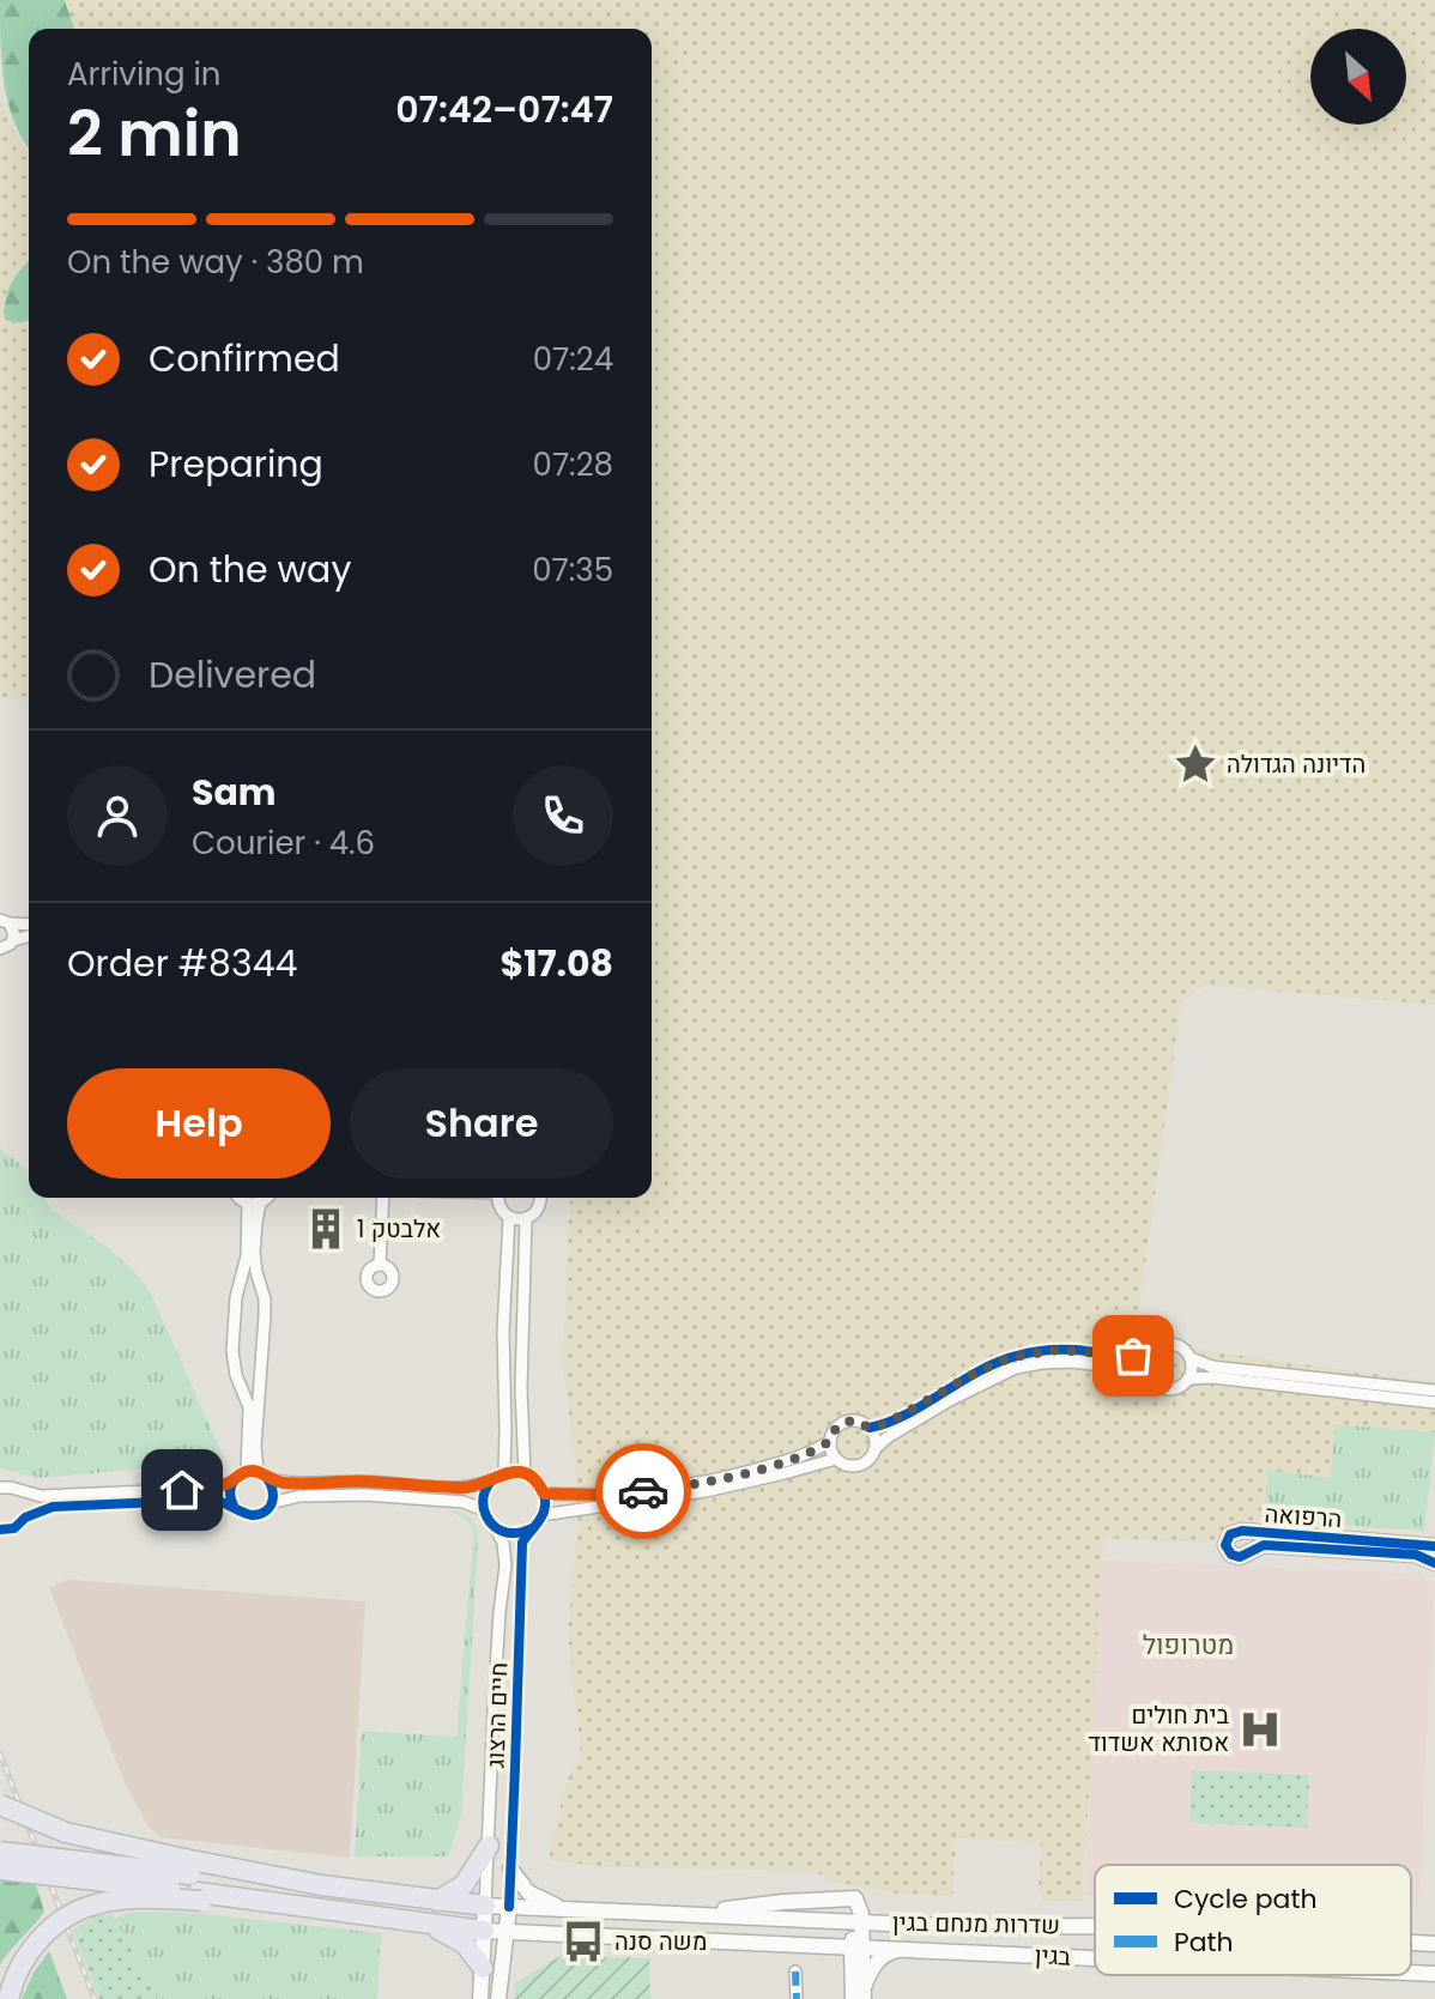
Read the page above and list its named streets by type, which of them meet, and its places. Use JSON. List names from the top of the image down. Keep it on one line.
{"streets":{"main road":["הרפואה","שדרות מנחם בגין","בגין"],"street":["חיים הרצוג"]},"crossings":[["חיים הרצוג","שדרות מנחם בגין"],["שדרות מנחם בגין","בגין"]],"districts":["מטרופול"],"places":{"place":["הדיונה הגדולה"],"building":["אלבטק 1"],"hospital":["בית חולים אסותא אשדוד"],"bus stop":["משה סנה"]},"legend":["Cycle path","Path"],"north":"bottom right","page":{"heading":["2 min","Arriving in","07:42–07:47"],"panel":["Sam","Courier · 4.6","Order #8344","$17.08"],"bar":"On the way · 380 m","list":[["Confirmed","07:24"],["Preparing","07:28"],["On the way","07:35"],"Delivered"],"buttons":["Help","Share"]}}
